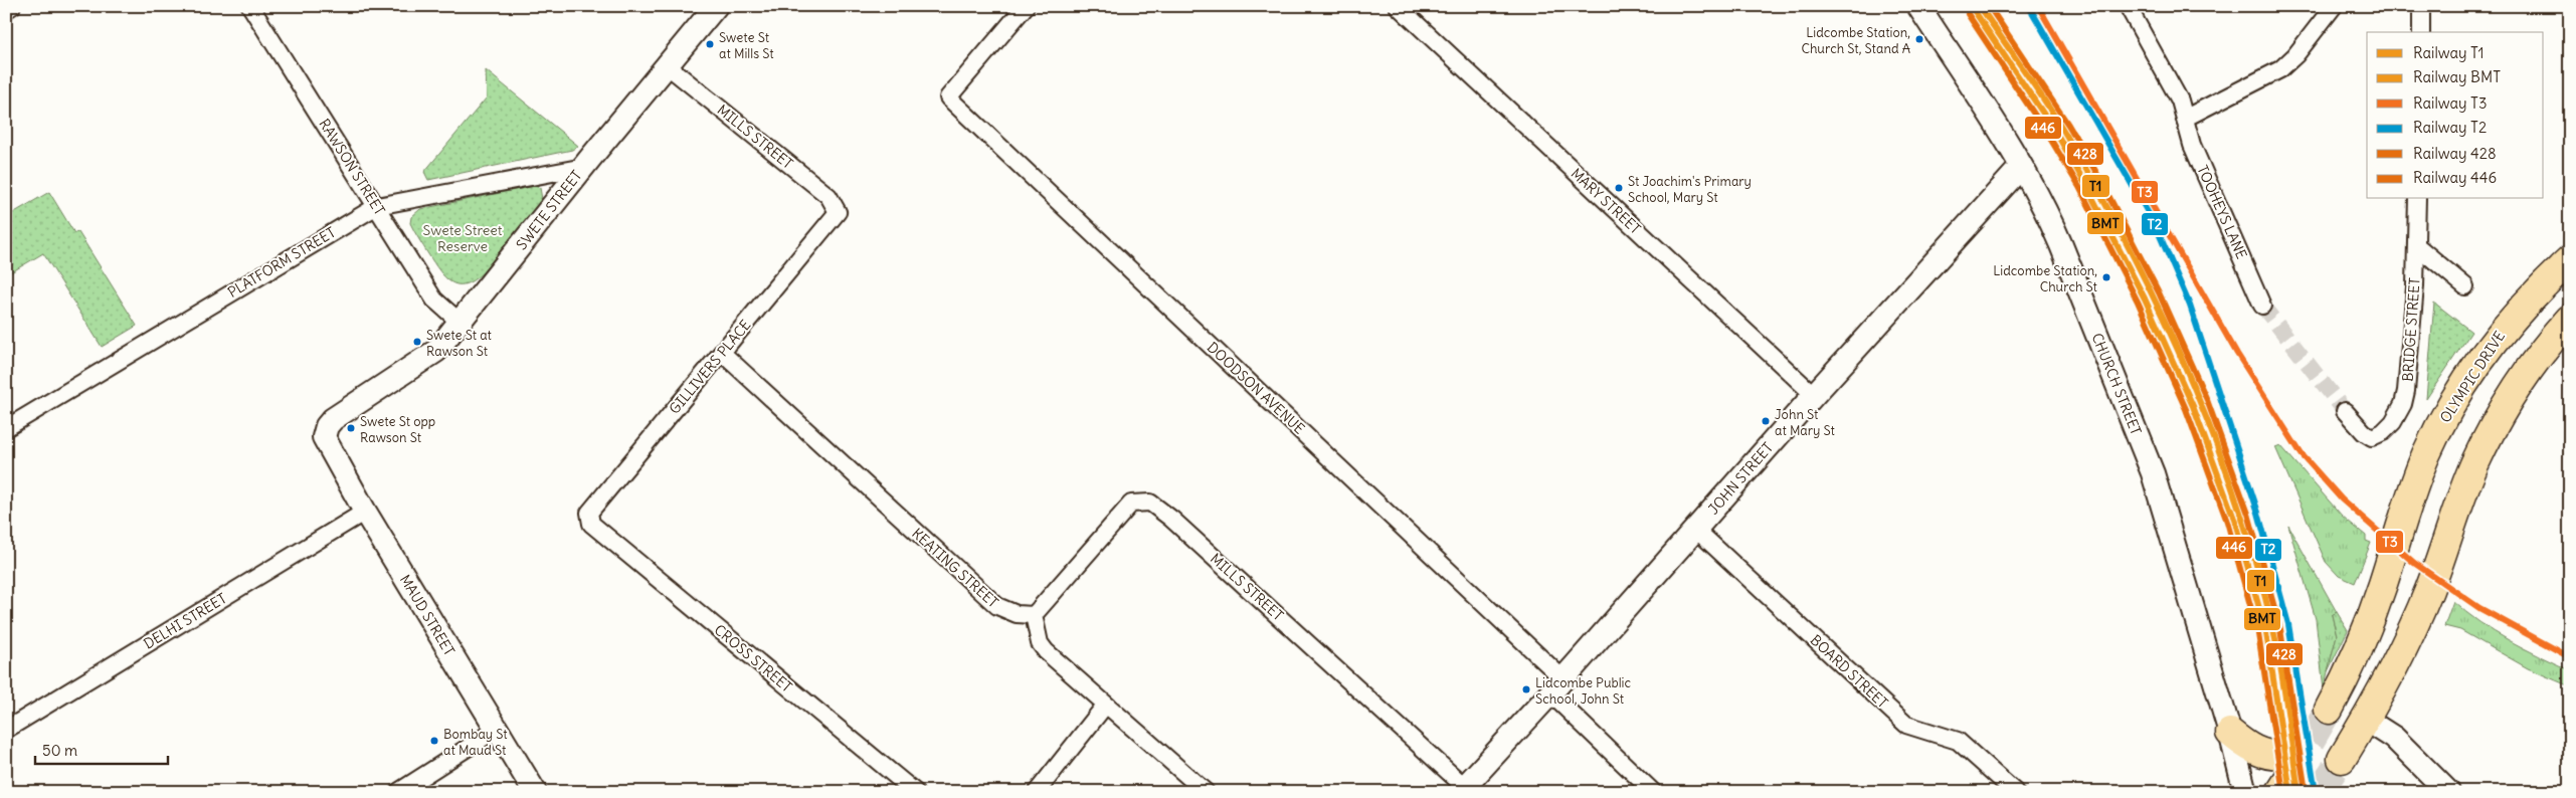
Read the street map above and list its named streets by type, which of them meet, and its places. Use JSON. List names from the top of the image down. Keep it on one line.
{"streets":{"highway":["OLYMPIC DRIVE"],"street":["MILLS STREET","RAWSON STREET","MARY STREET","SWETE STREET","TOOHEYS LANE","PLATFORM STREET","BRIDGE STREET","GILLIVERS PLACE","CHURCH STREET","DOODSON AVENUE","JOHN STREET","KEATING STREET","MAUD STREET","DELHI STREET","CROSS STREET","BOARD STREET"]},"crossings":[["MILLS STREET","SWETE STREET"],["MILLS STREET","GILLIVERS PLACE"],["MILLS STREET","JOHN STREET"],["MILLS STREET","KEATING STREET"],["RAWSON STREET","SWETE STREET"],["RAWSON STREET","PLATFORM STREET"],["MARY STREET","JOHN STREET"],["SWETE STREET","PLATFORM STREET"],["SWETE STREET","MAUD STREET"],["GILLIVERS PLACE","KEATING STREET"],["GILLIVERS PLACE","CROSS STREET"],["CHURCH STREET","JOHN STREET"],["DOODSON AVENUE","JOHN STREET"],["JOHN STREET","BOARD STREET"],["MAUD STREET","DELHI STREET"]],"parks":["Swete Street Reserve"],"places":["Lidcombe Station, Church St, Stand A","Swete St at Mills St","St Joachim's Primary School, Mary St","Lidcombe Station, Church St","Swete St at Rawson St","John St at Mary St","Swete St opp Rawson St","Lidcombe Public School, John St","Bombay St at Maud St"],"lines":["rail line T1","rail line T3","rail line 428","rail line BMT","rail line T2","rail line 446"],"legend":["Railway T1","Railway BMT","Railway T3","Railway T2","Railway 428","Railway 446"],"scale_bar":"50 m"}
